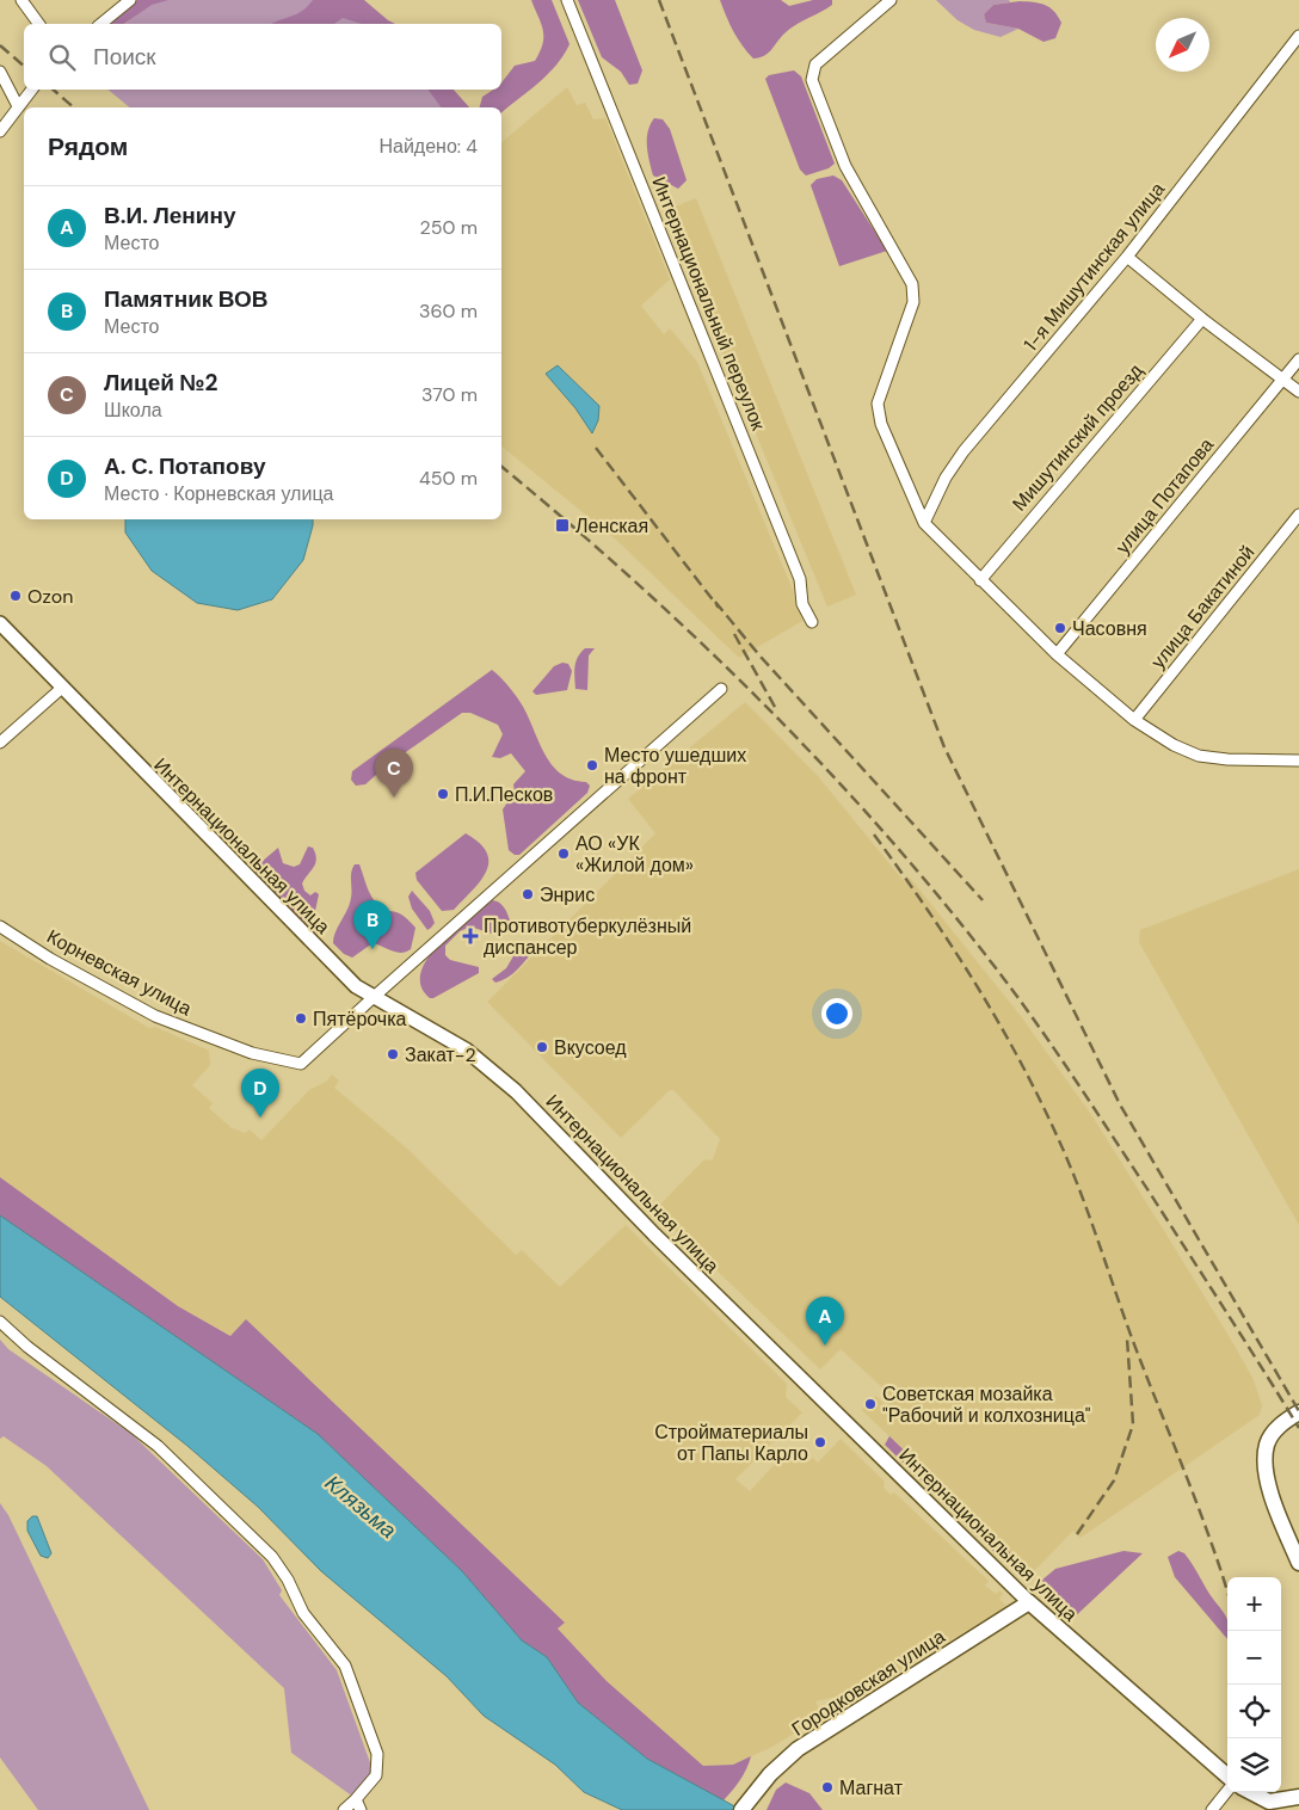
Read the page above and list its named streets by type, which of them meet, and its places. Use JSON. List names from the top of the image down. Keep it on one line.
{"streets":{"main road":["Интернациональная улица","Городковская улица"],"street":["1-я Мишутинская улица","Интернациональный переулок","Мишутинский проезд","улица Потапова","улица Бакатиной","Корневская улица"]},"crossings":[["Интернациональная улица","Корневская улица"],["Интернациональная улица","Городковская улица"]],"water":["Клязьма"],"places":{"transit":["Ленская"],"other":["Ozon","Часовня","Место ушедших на фронт","П.И.Песков","АО «УК «Жилой дом»","Энрис","Пятёрочка","Вкусоед","Закат-2","Советская мозайка \"Рабочий и колхозница\"","Стройматериалы от Папы Карло","Магнат"],"health":["Противотуберкулёзный диспансер"]},"north":"bottom left","page":{"search":"Поиск","heading":["Рядом","Найдено: 4"],"list":[{"mark":"A","name":"В.И. Ленину","note":"Место","value":"250 m"},{"mark":"B","name":"Памятник ВОВ","note":"Место","value":"360 m"},{"mark":"C","name":"Лицей №2","note":"Школа","value":"370 m"},{"mark":"D","name":"А. С. Потапову","note":"Место · Корневская улица","value":"450 m"}],"pins":["C","B","D","A"],"map_buttons":["+","−"]}}
